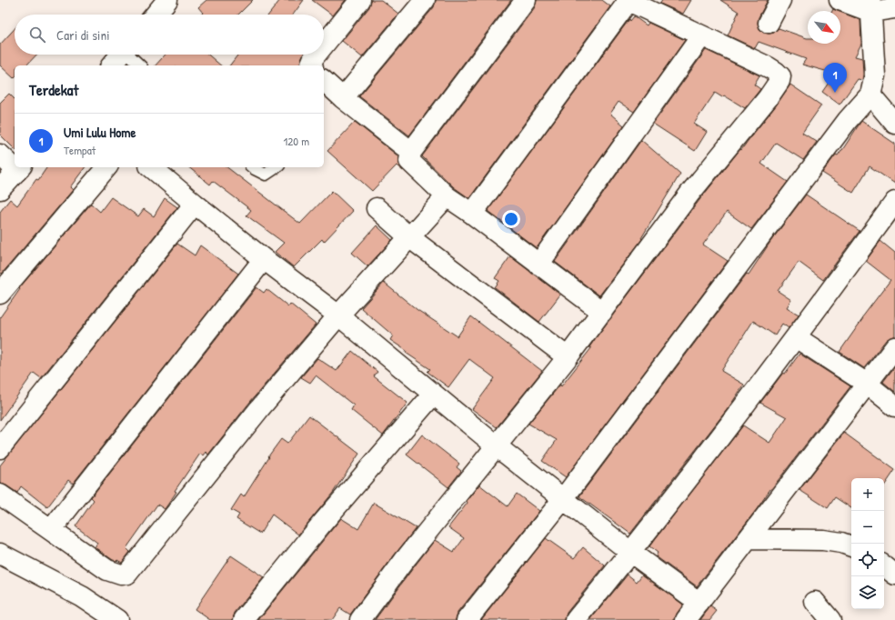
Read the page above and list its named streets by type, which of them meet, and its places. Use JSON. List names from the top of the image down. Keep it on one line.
{"north":"bottom right","page":{"search":"Cari di sini","pins":"1","heading":"Terdekat","list":[{"mark":"1","name":"Umi Lulu Home","note":"Tempat","value":"120 m"}],"map_buttons":["+","−"]}}
